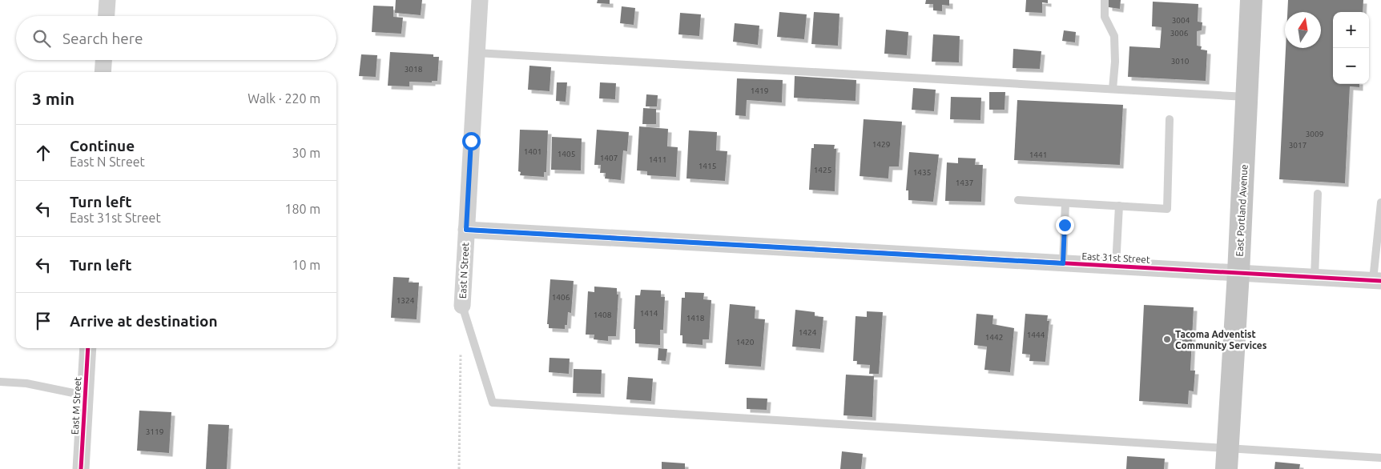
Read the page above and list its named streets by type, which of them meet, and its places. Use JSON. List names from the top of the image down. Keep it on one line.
{"streets":{"main road":["East Portland Avenue"],"street":["East 31st Street","East N Street","East M Street"]},"crossings":[["East Portland Avenue","East 31st Street"],["East 31st Street","East N Street"]],"places":["Tacoma Adventist Community Services"],"house_numbers":["3004","3006","3010","3018","1419","3009","1429","3017","1401","1405","1441","1407","1411","1415","1425","1435","1437","1406","1324","1414","1408","1418","1424","1444","1442","1420","3119"],"north":"top","page":{"map_buttons":["+","−"],"search":"Search here","heading":["3 min","Walk · 220 m"],"list":[["Continue","East N Street","30 m"],["Turn left","East 31st Street","180 m"],["Turn left","10 m"],"Arrive at destination"]}}
